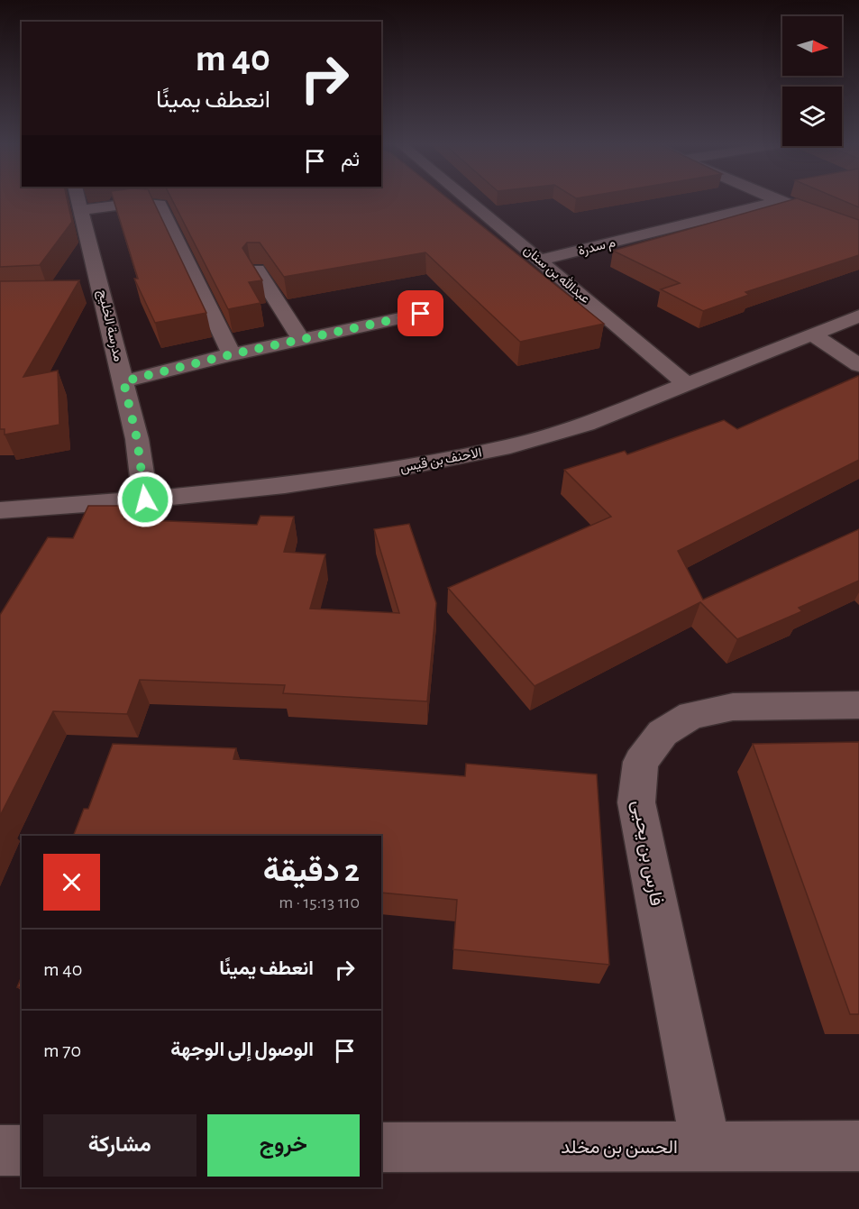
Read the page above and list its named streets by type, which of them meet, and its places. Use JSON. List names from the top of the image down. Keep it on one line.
{"streets":{"street":["م سدرة","عبدالله بن سنان","مدرسة الخليج","الاحنف بن قيس","فارس بن يحيى","الحسن بن مخلد"]},"crossings":[["م سدرة","عبدالله بن سنان"],["عبدالله بن سنان","الاحنف بن قيس"],["مدرسة الخليج","الاحنف بن قيس"],["فارس بن يحيى","الحسن بن مخلد"]],"north":"right","page":{"turn":["40 m","انعطف يمينًا"],"then":"ثم","heading":["2 دقيقة","110 m · 15:13"],"list":[{"name":"انعطف يمينًا","value":"40 m"},{"name":"الوصول إلى الوجهة","value":"70 m"}],"buttons":["خروج","مشاركة"]}}
